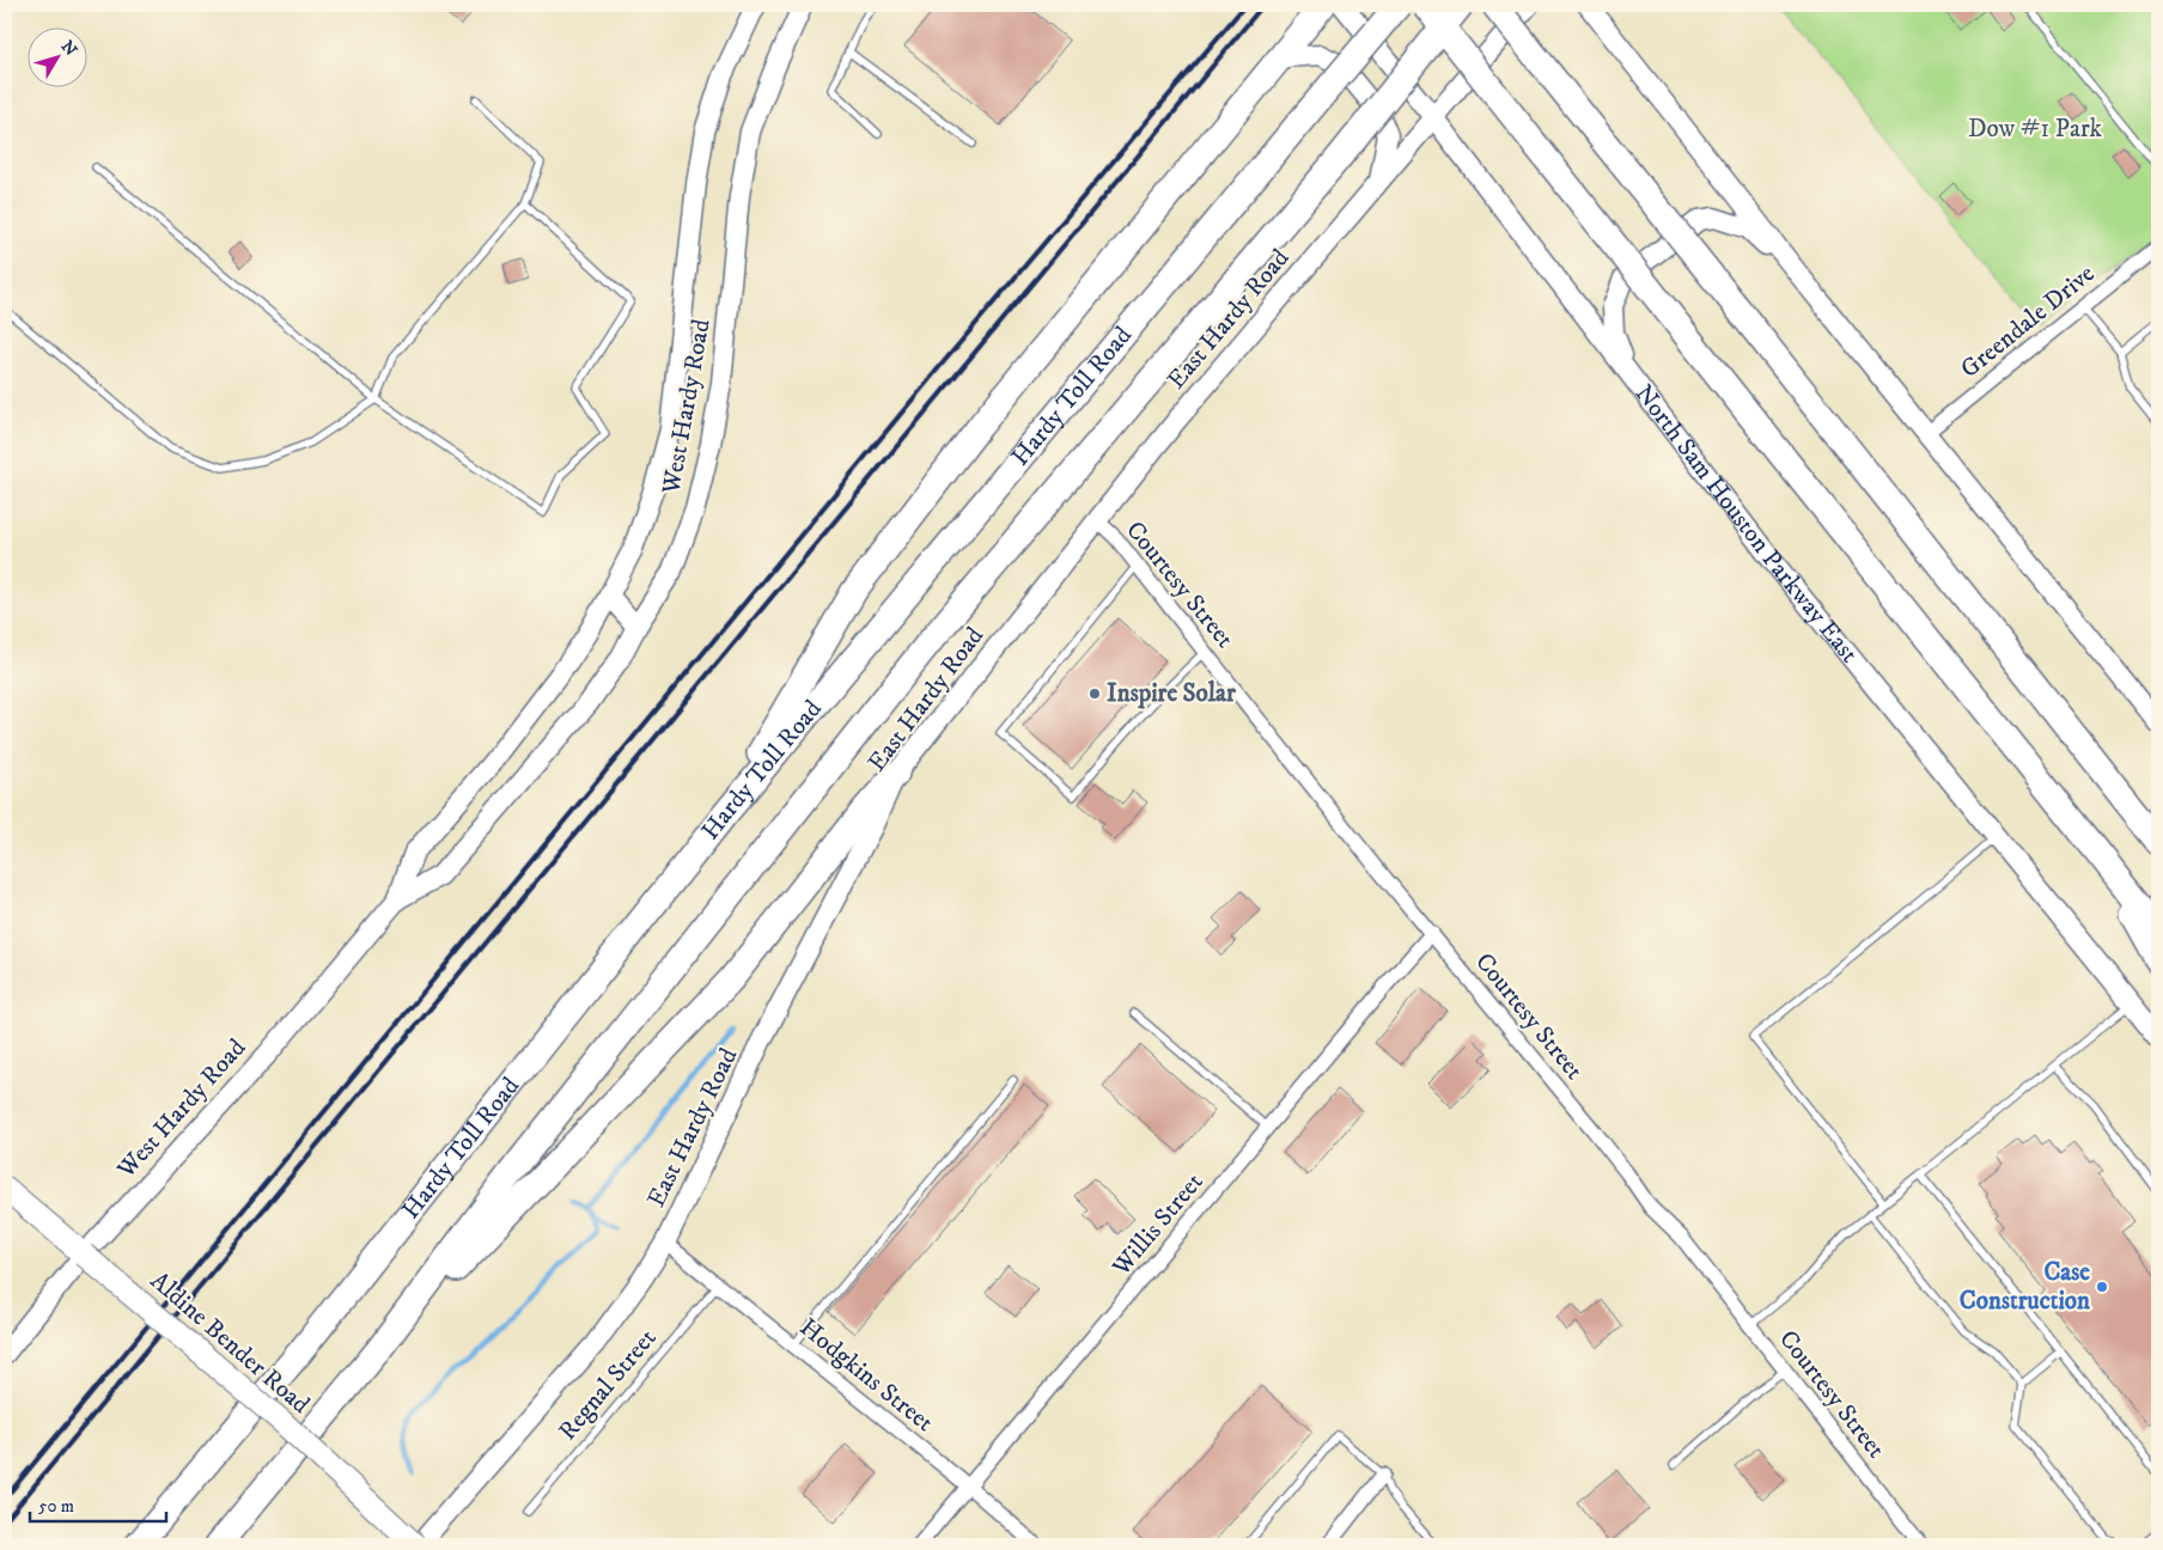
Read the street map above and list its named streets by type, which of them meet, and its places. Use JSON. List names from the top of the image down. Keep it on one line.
{"streets":{"highway":["Hardy Toll Road"],"main road":["East Hardy Road","West Hardy Road","North Sam Houston Parkway East","Aldine Bender Road"],"street":["Greendale Drive","Courtesy Street","Willis Street","Hodgkins Street"],"lane":["Regnal Street"]},"crossings":[["East Hardy Road","North Sam Houston Parkway East"],["East Hardy Road","Courtesy Street"],["East Hardy Road","Aldine Bender Road"],["East Hardy Road","Hodgkins Street"],["West Hardy Road","Aldine Bender Road"],["Courtesy Street","Willis Street"],["Willis Street","Hodgkins Street"],["Hodgkins Street","Regnal Street"]],"parks":["Dow #1 Park"],"places":["Inspire Solar","Case Construction"],"scale_bar":"50 m","north":"top right"}
